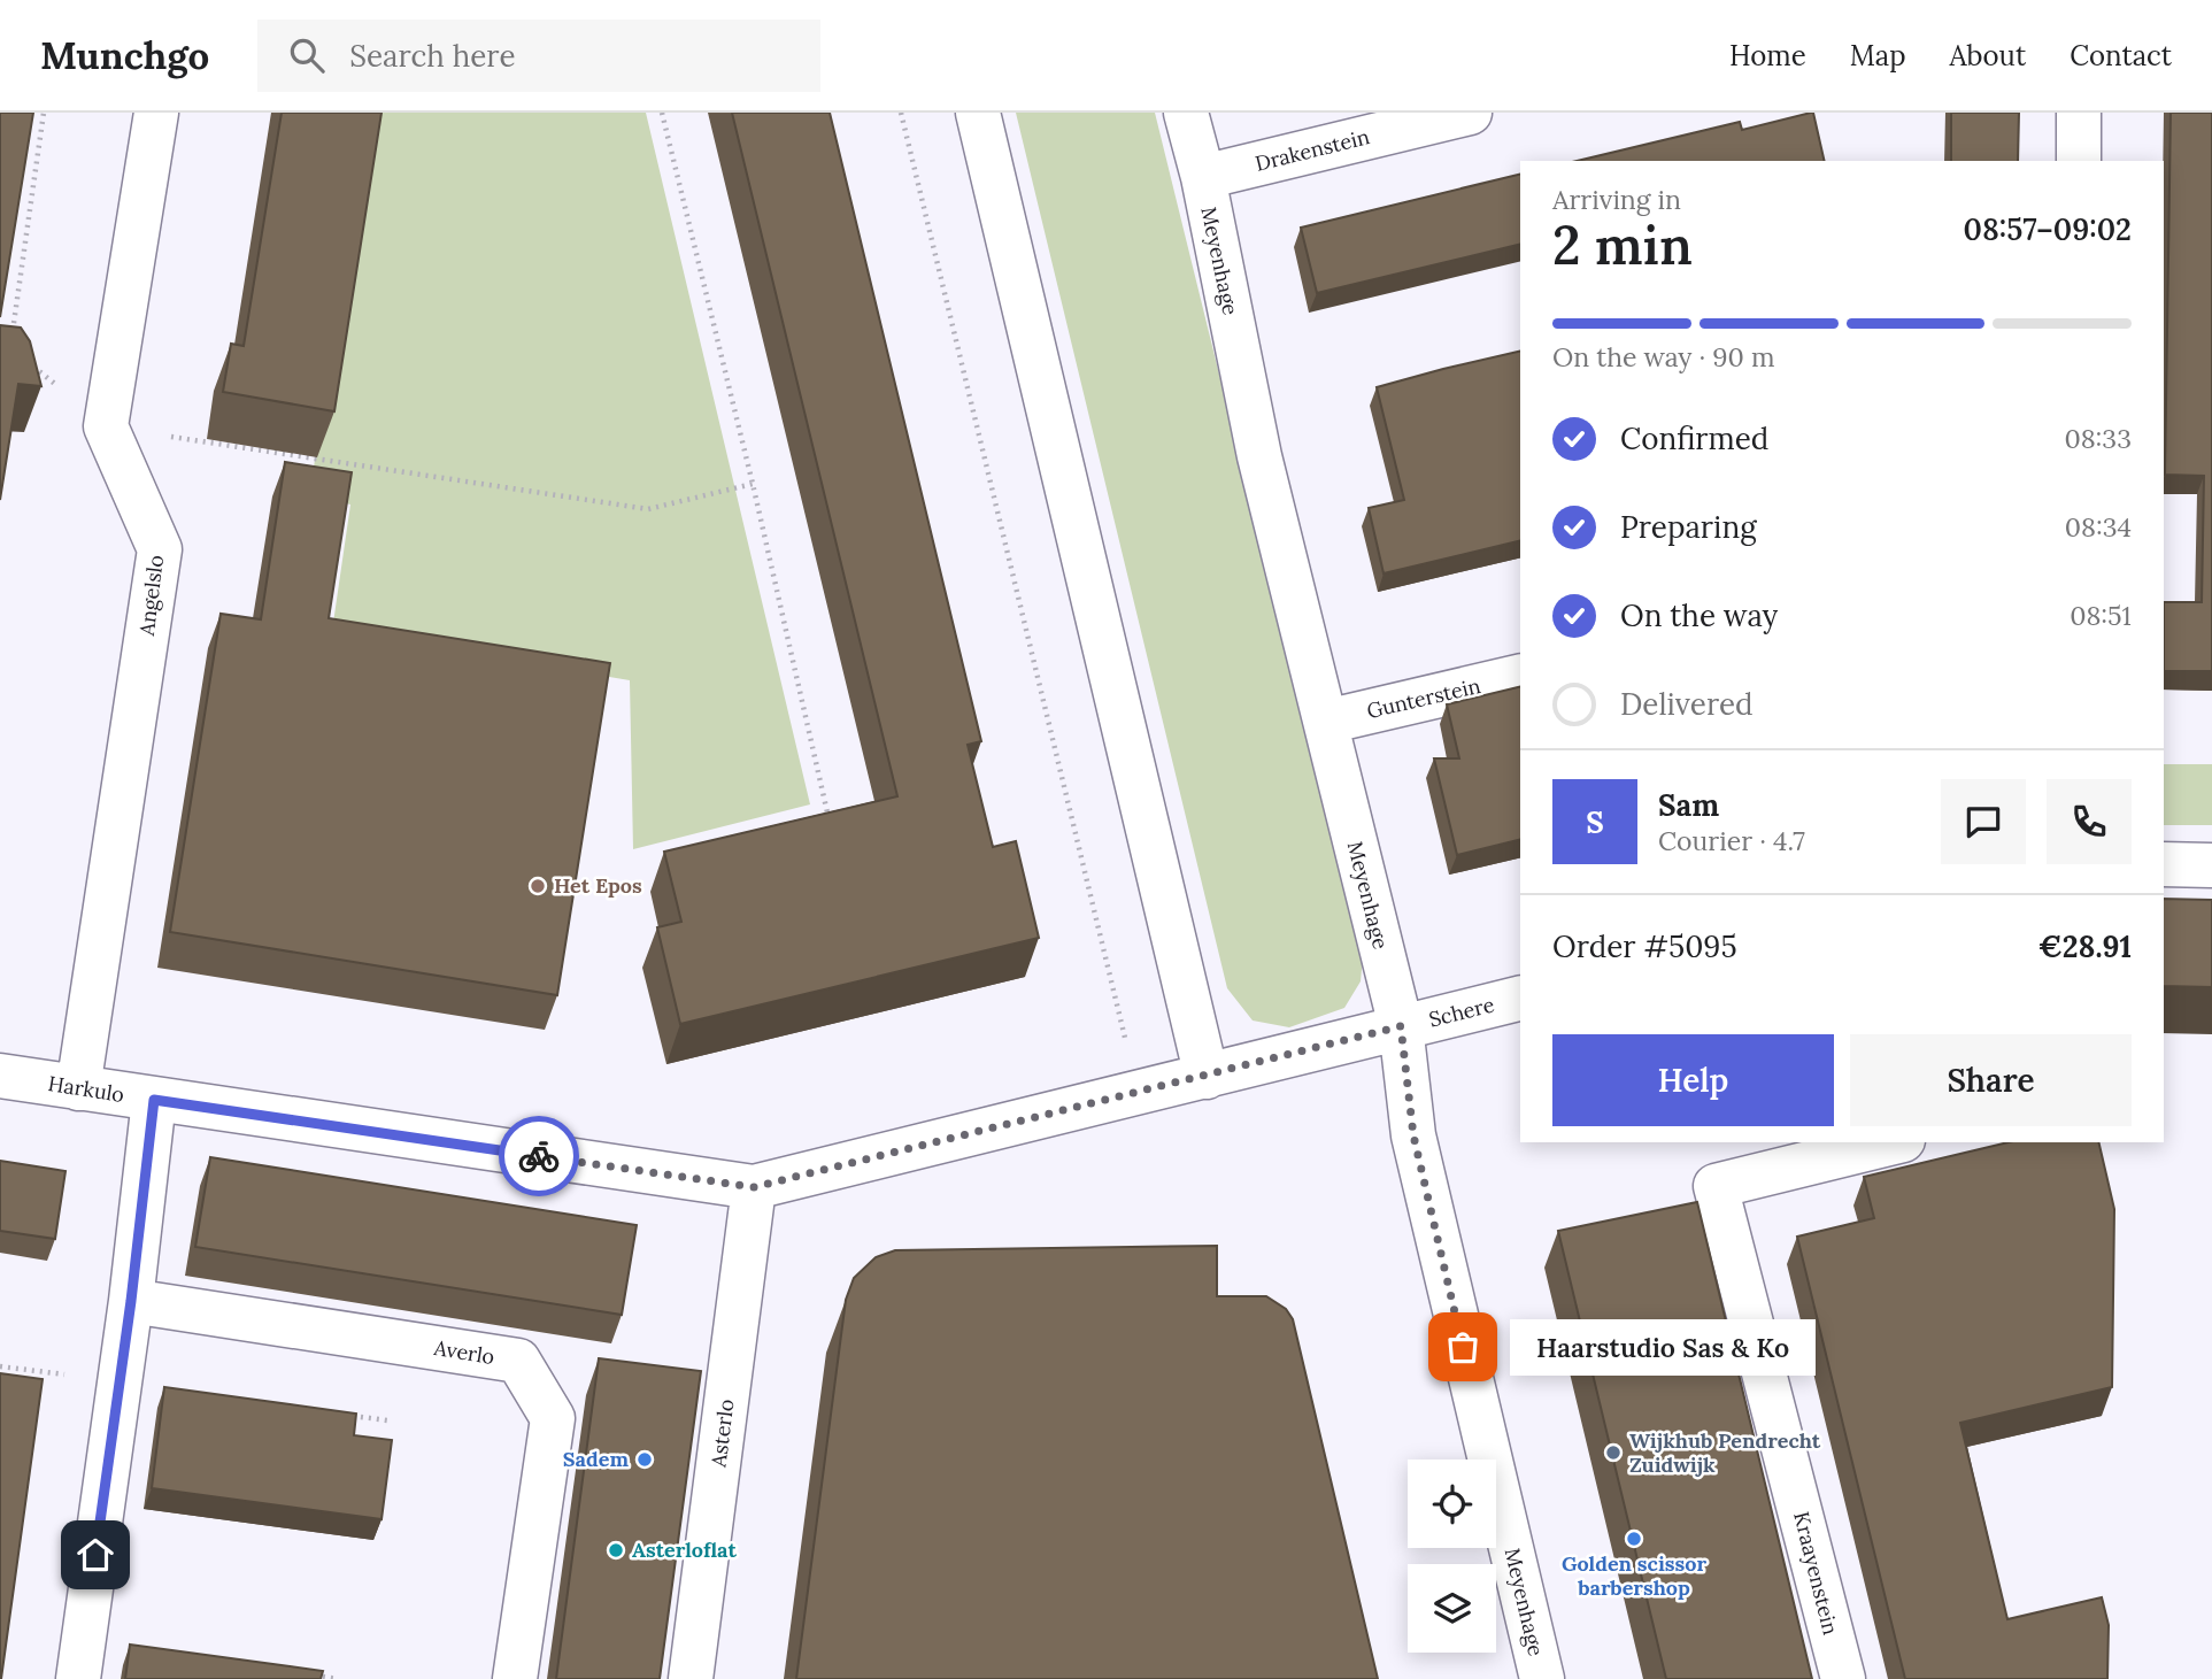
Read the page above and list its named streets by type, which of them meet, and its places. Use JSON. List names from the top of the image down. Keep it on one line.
{"streets":{"street":["Drakenstein","Meyenhage","Angelslo","Gunterstein","Schere","Harkulo","Averlo","Asterlo","Kraayenstein"]},"crossings":[["Drakenstein","Meyenhage"],["Meyenhage","Gunterstein"],["Meyenhage","Schere"],["Meyenhage","Harkulo"],["Angelslo","Harkulo"],["Schere","Harkulo"],["Harkulo","Asterlo"]],"places":["Het Epos","Haarstudio Sas & Ko","Wijkhub Pendrecht Zuidwijk","Sadem","Golden scissor barbershop","Asterloflat"],"page":{"header":"Munchgo","search":"Search here","nav":["Home","Map","About","Contact"],"heading":["2 min","Arriving in","08:57–09:02"],"panel":["Sam","Courier · 4.7","Order #5095","€28.91"],"bar":"On the way · 90 m","list":[["Confirmed","08:33"],["Preparing","08:34"],["On the way","08:51"],"Delivered"],"round":"S","buttons":["Help","Share"],"bubble":"Haarstudio Sas & Ko"}}
